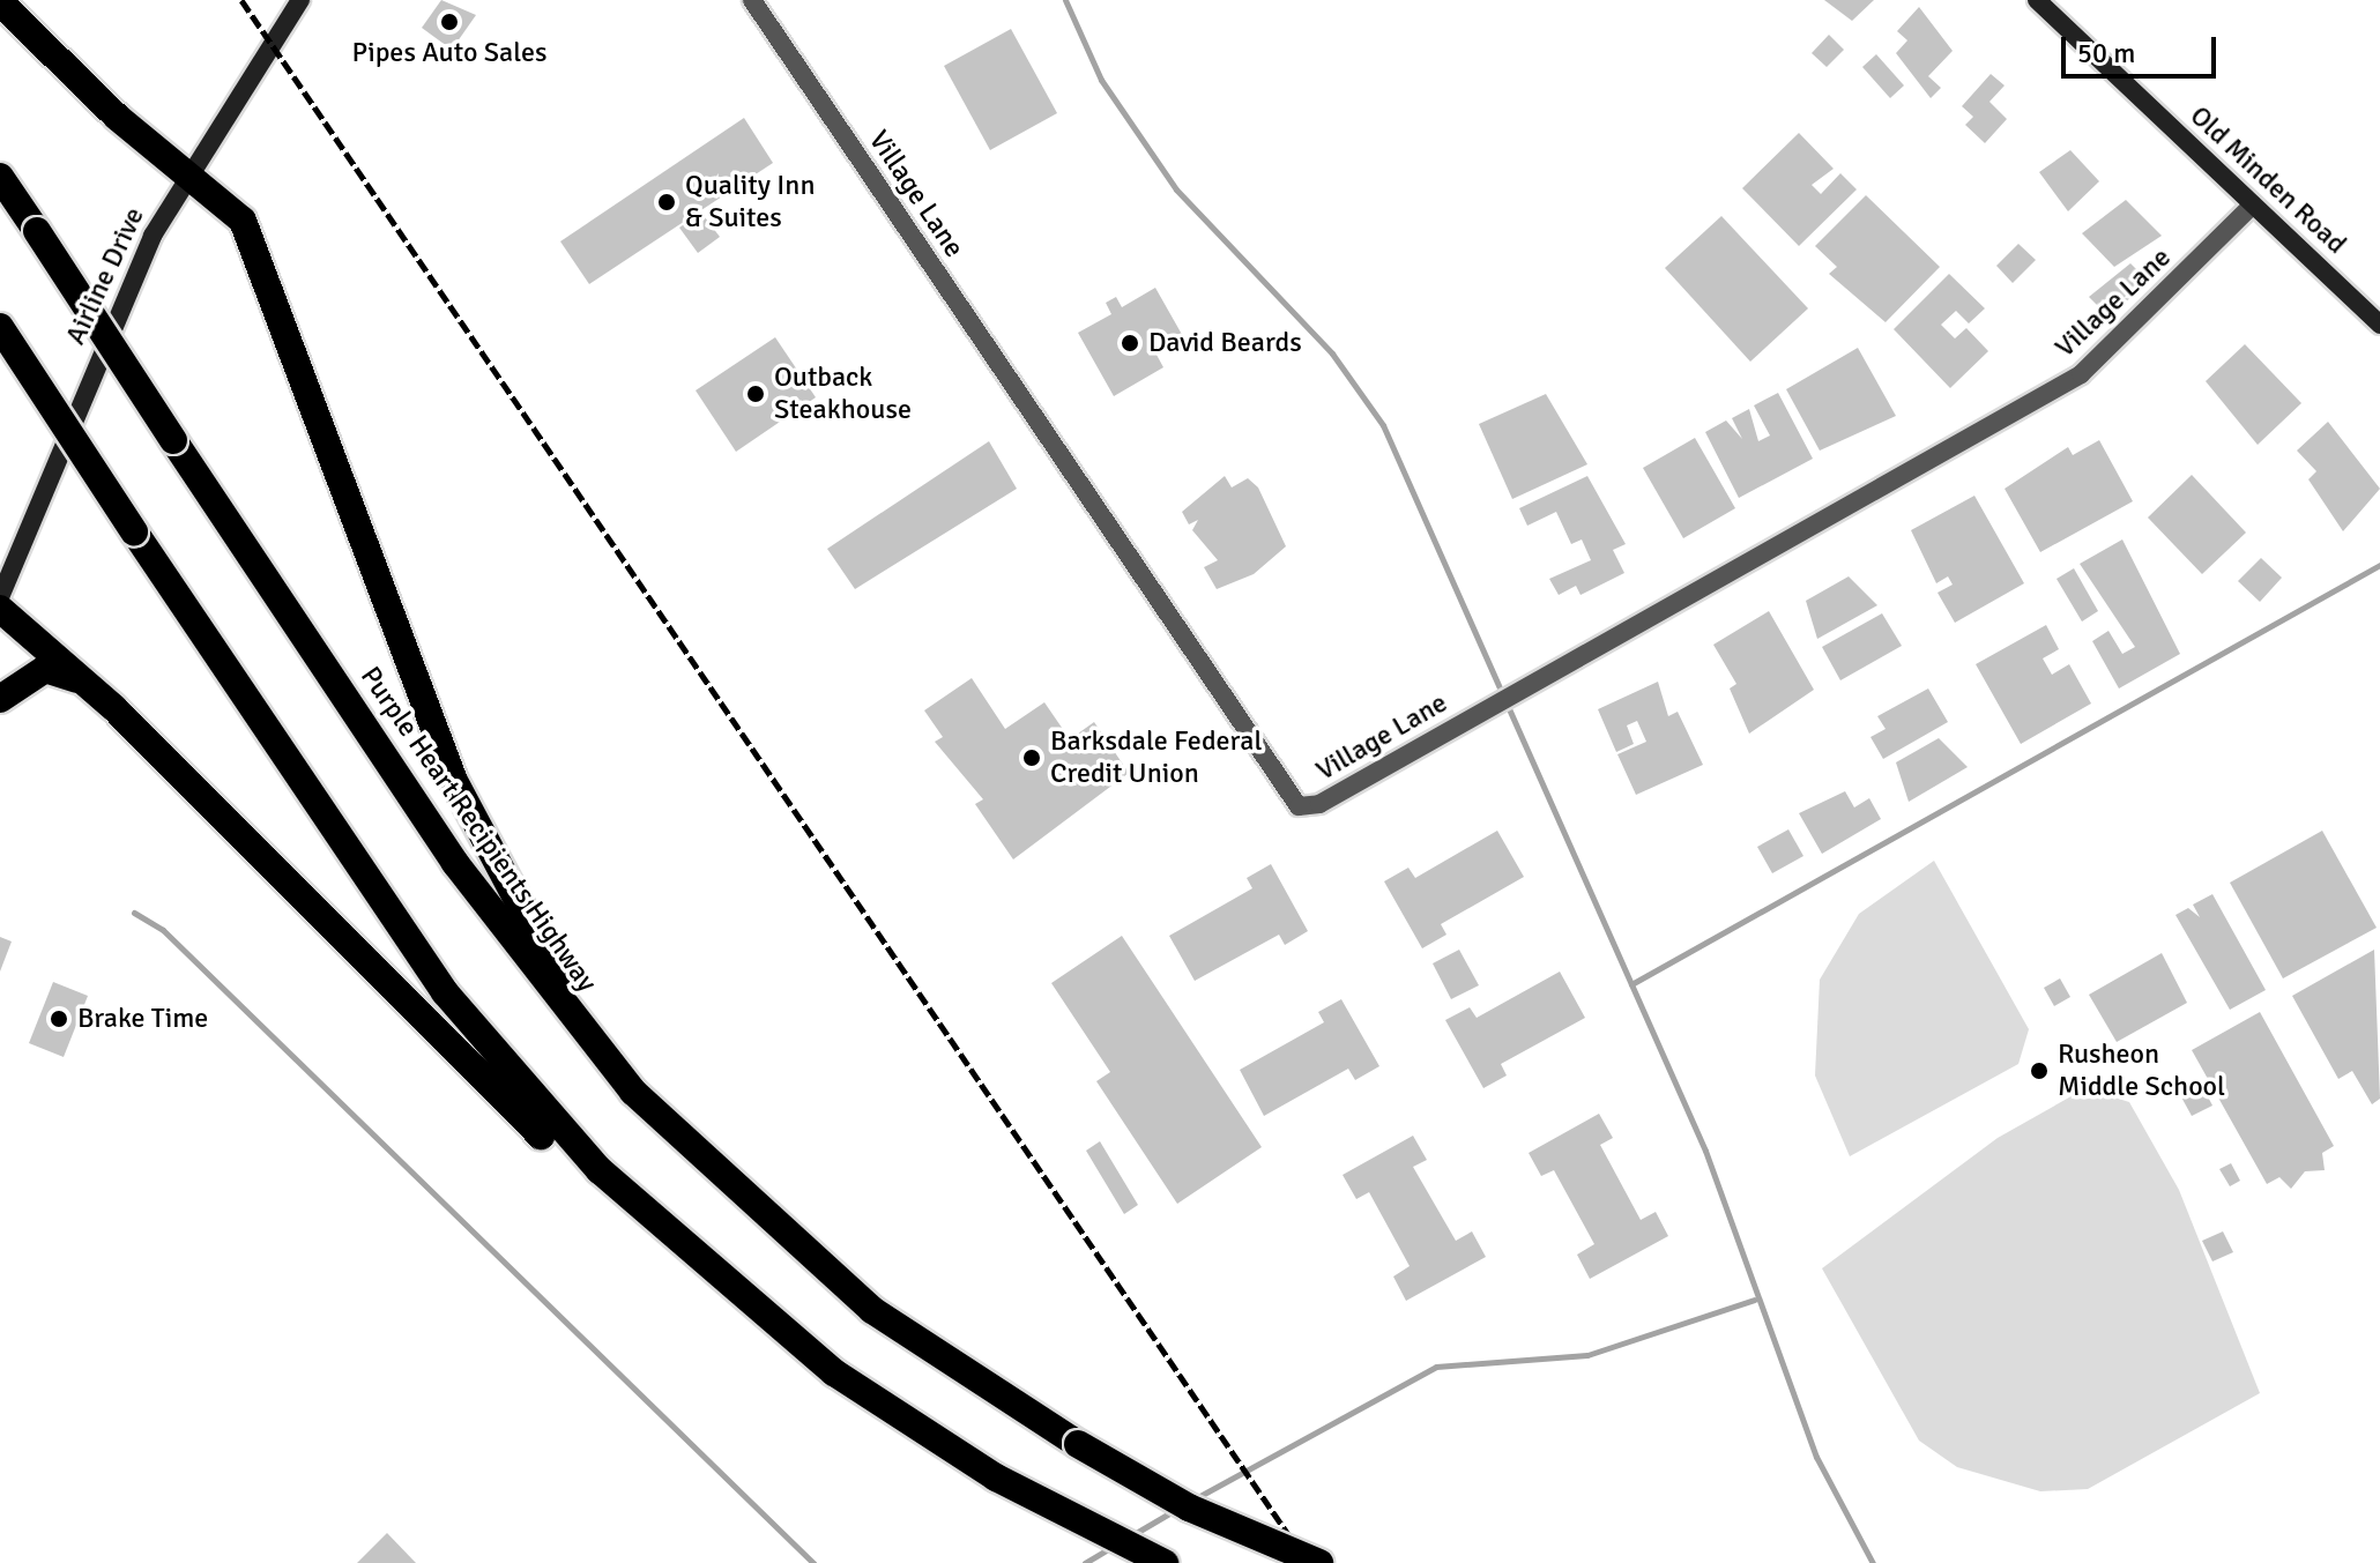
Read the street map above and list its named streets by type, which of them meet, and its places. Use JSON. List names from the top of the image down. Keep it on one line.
{"streets":{"highway":["Purple Heart Recipients Highway"],"main road":["Old Minden Road","Airline Drive"],"street":["Village Lane"]},"crossings":[["Old Minden Road","Village Lane"]],"places":["Pipes Auto Sales","Quality Inn & Suites","David Beards","Outback Steakhouse","Barksdale Federal Credit Union","Brake Time","Rusheon Middle School"],"scale_bar":"50 m"}
